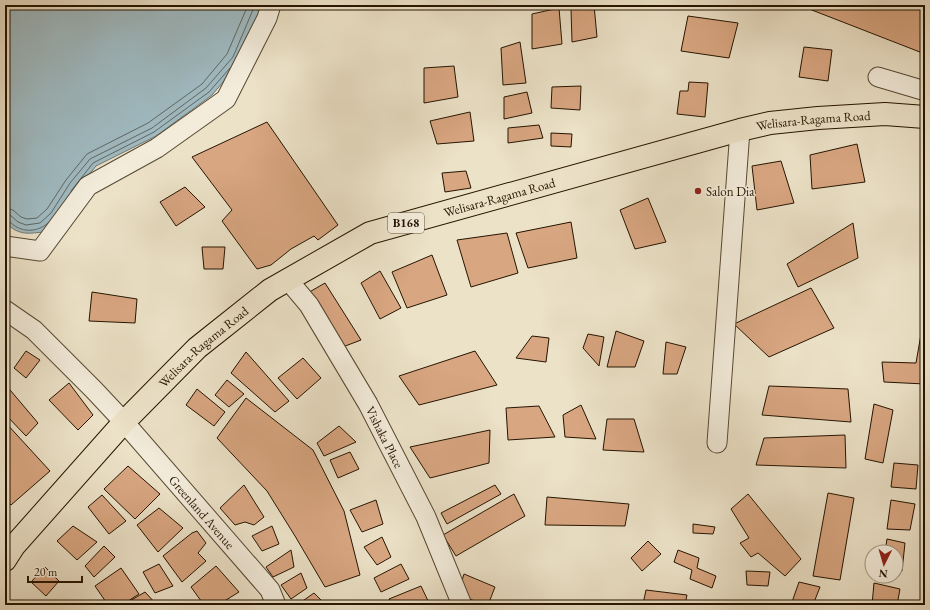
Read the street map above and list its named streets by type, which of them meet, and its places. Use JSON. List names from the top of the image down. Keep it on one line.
{"streets":{"main road":["Welisara-Ragama Road","B168"],"street":["Vishaka Place","Greenland Avenue"]},"crossings":[["Welisara-Ragama Road","Vishaka Place"],["Welisara-Ragama Road","Greenland Avenue"]],"places":["Salon Dia"],"scale_bar":"20 m","north":"bottom"}
